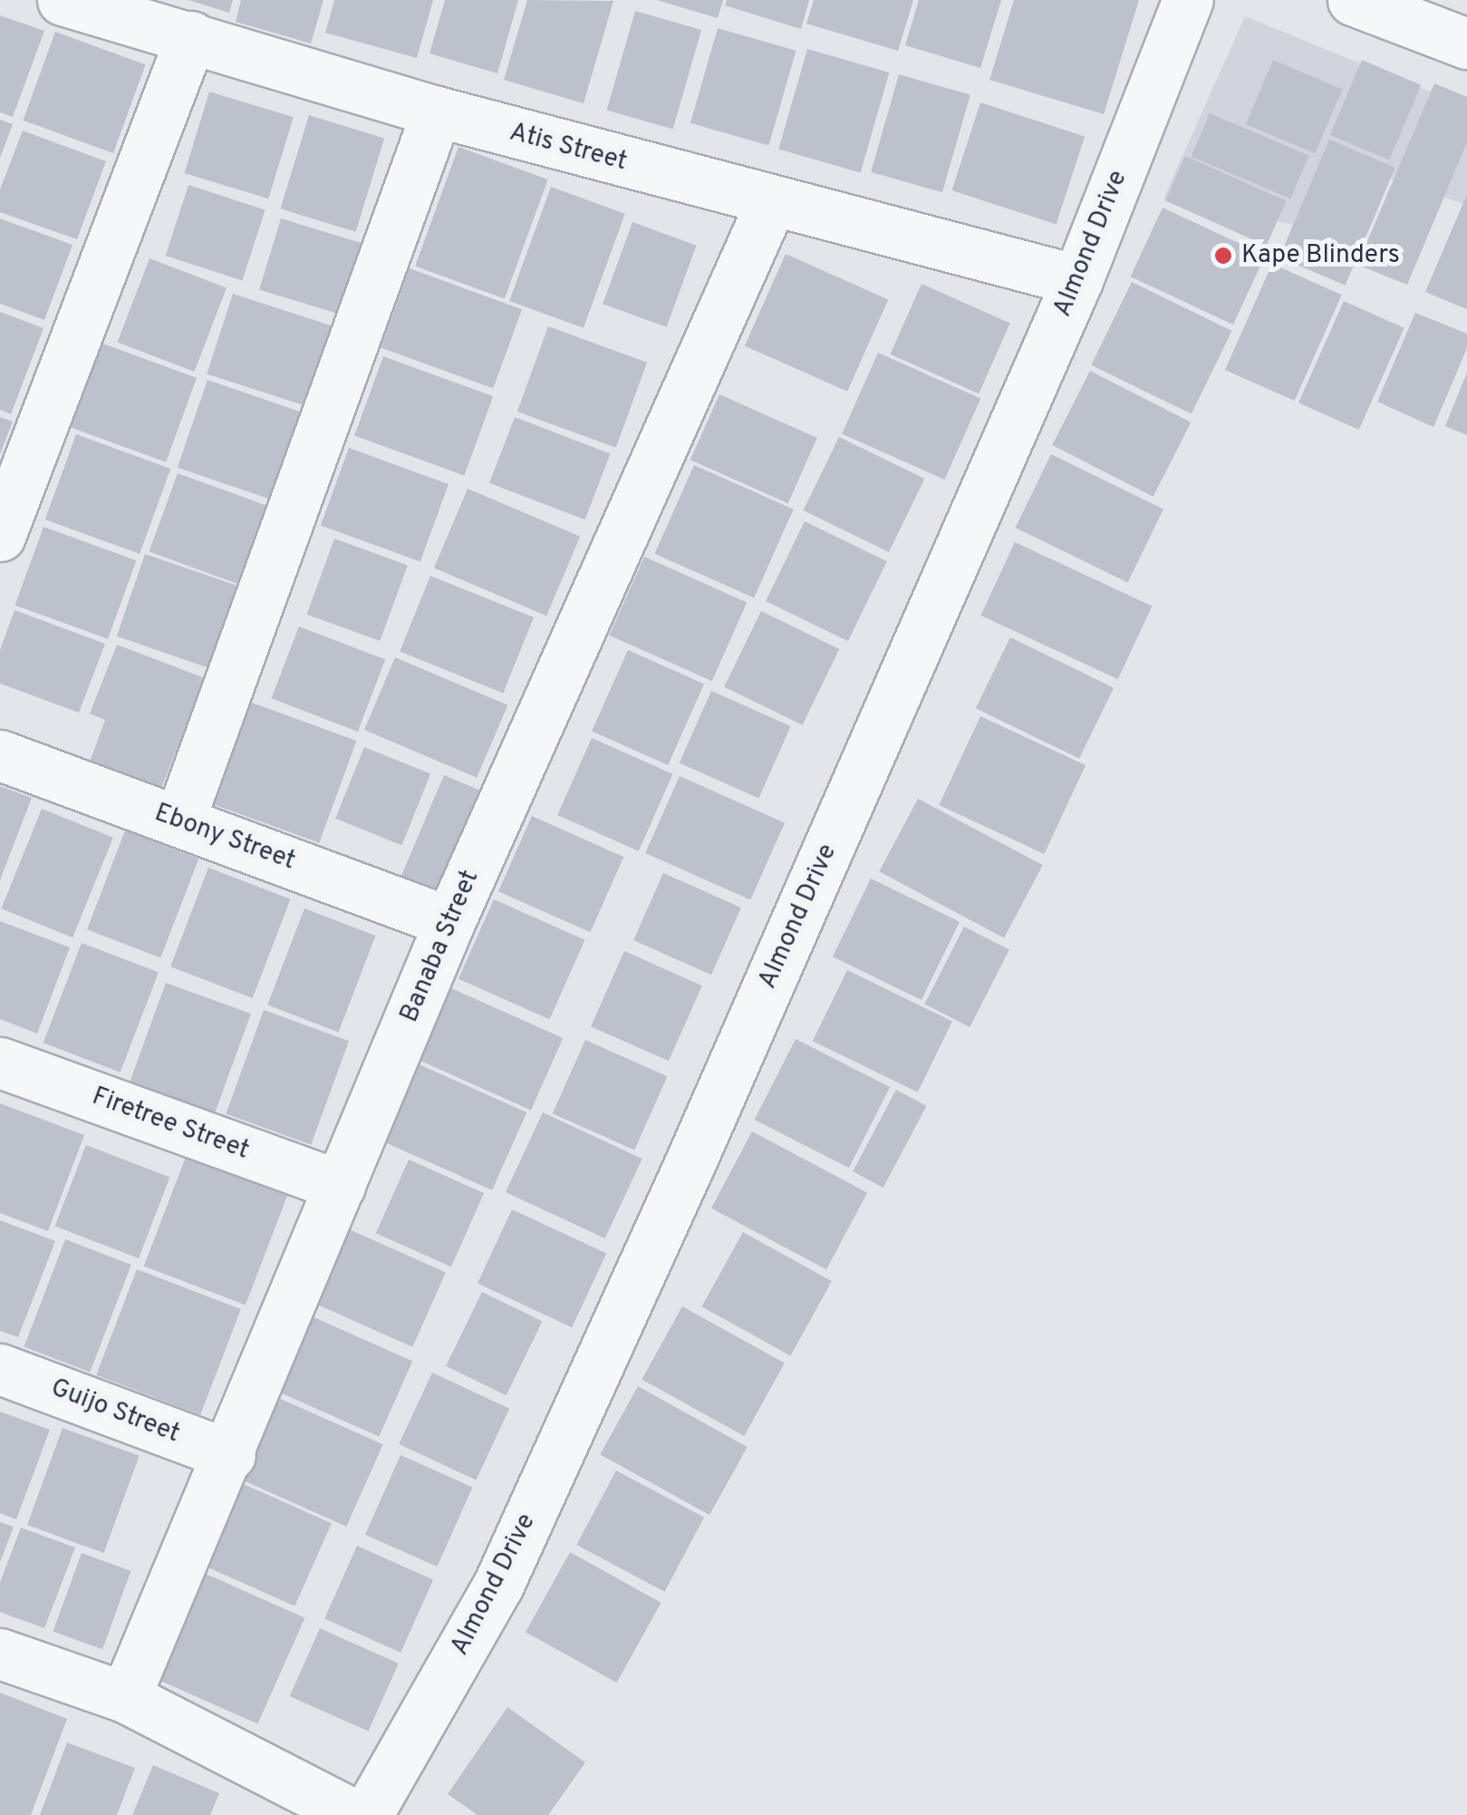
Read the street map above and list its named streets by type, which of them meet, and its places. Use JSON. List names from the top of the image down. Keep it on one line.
{"streets":{"street":["Atis Street","Almond Drive","Ebony Street","Banaba Street","Firetree Street","Guijo Street"]},"crossings":[["Atis Street","Almond Drive"],["Atis Street","Banaba Street"],["Ebony Street","Banaba Street"],["Banaba Street","Firetree Street"],["Banaba Street","Guijo Street"]],"places":["Kape Blinders"]}
